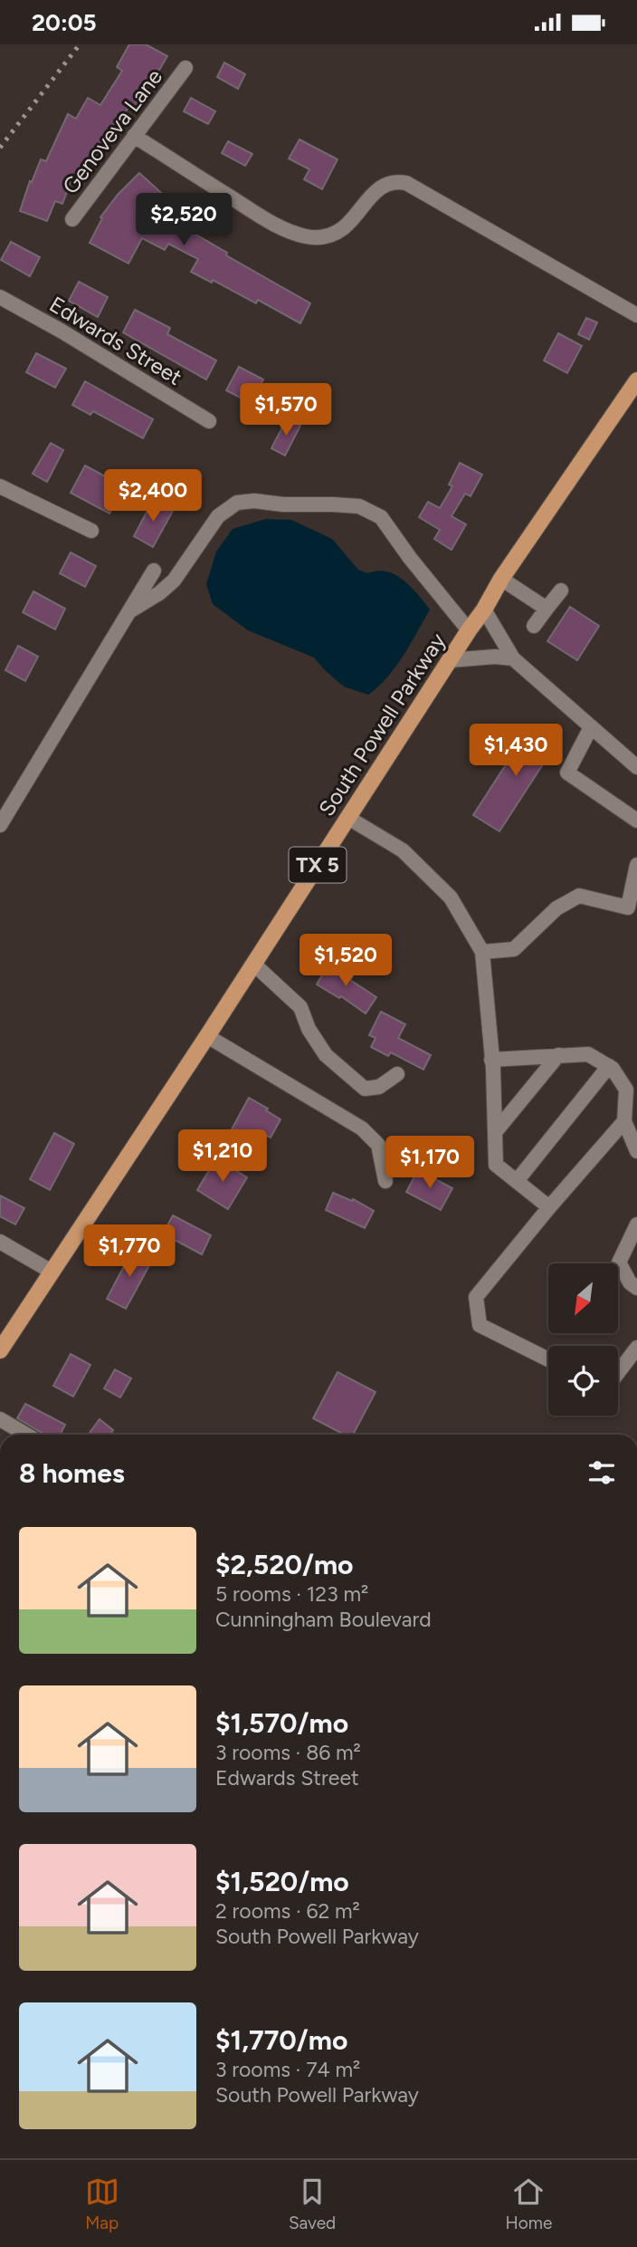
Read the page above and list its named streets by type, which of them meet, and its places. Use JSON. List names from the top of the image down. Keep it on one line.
{"streets":{"main road":["South Powell Parkway","TX 5"],"street":["Genoveva Lane","Edwards Street"]},"north":"bottom left","page":{"status":"20:05","price":["$2,520","$1,570","$2,400","$1,430","$1,520","$1,210","$1,170","$1,770"],"heading":"8 homes","list":[{"name":"$2,520/mo","note":"5 rooms · 123 m² · Cunningham Boulevard"},{"name":"$1,570/mo","note":"3 rooms · 86 m² · Edwards Street"},{"name":"$1,520/mo","note":"2 rooms · 62 m² · South Powell Parkway"},{"name":"$1,770/mo","note":"3 rooms · 74 m² · South Powell Parkway"}],"tabs":["Map","Saved","Home"]}}
